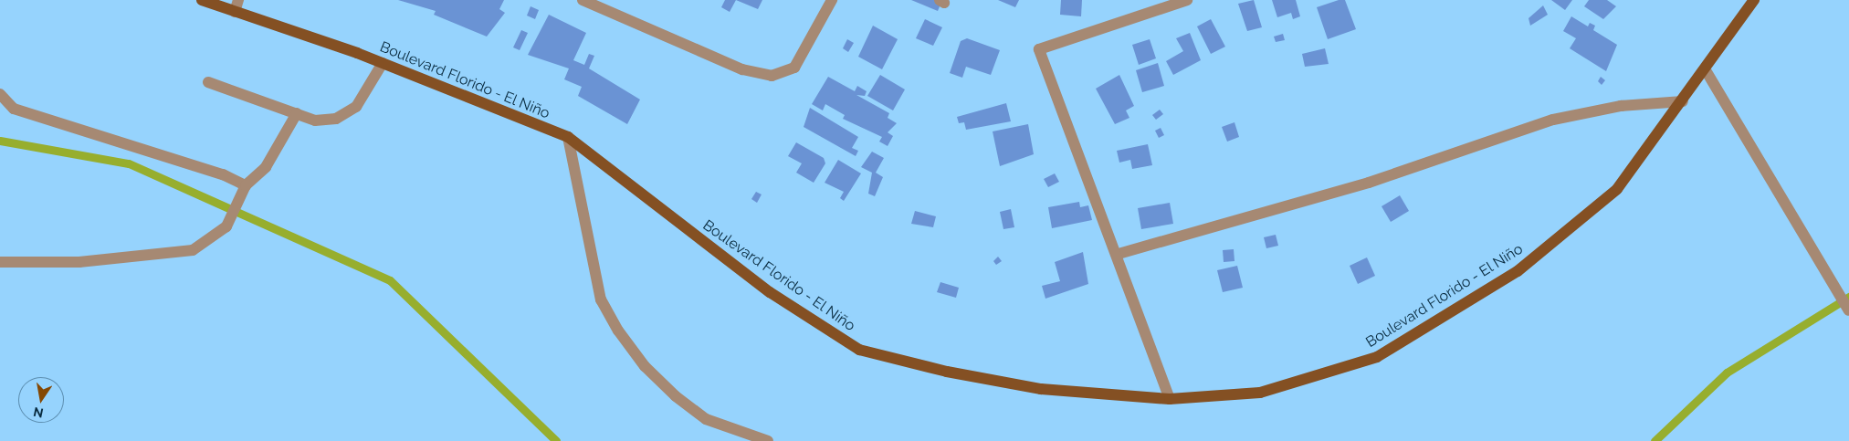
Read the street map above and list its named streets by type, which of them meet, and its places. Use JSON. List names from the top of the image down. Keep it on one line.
{"streets":{"main road":["Boulevard Florido - El Niño"]},"north":"bottom"}
